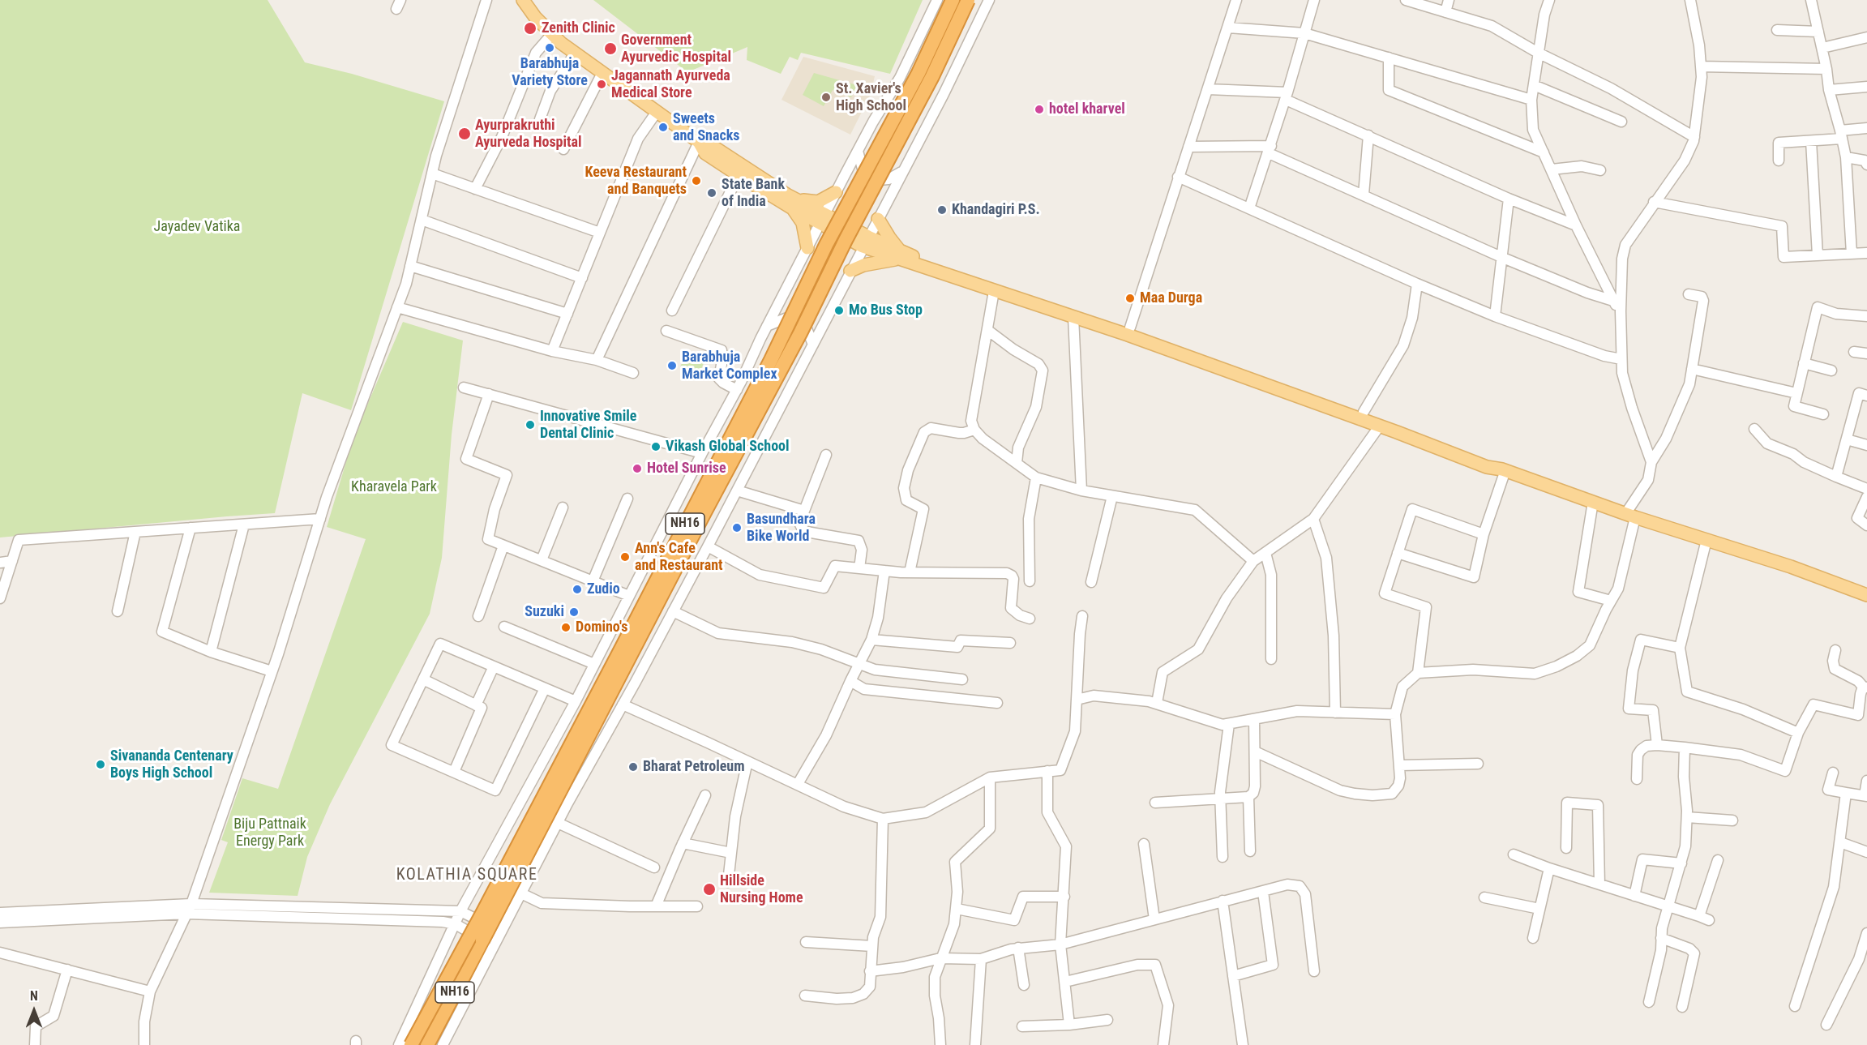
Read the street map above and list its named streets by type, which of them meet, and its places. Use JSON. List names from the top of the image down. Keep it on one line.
{"streets":{"highway":["NH16"]},"districts":["KOLATHIA SQUARE"],"parks":["Jayadev Vatika","Kharavela Park","Biju Pattnaik Energy Park"],"places":["Zenith Clinic","Barabhuja Variety Store","Government Ayurvedic Hospital","Jagannath Ayurveda Medical Store","St. Xavier's High School","hotel kharvel","Sweets and Snacks","Ayurprakruthi Ayurveda Hospital","Keeva Restaurant and Banquets","State Bank of India","Khandagiri P.S.","Maa Durga","Mo Bus Stop","Barabhuja Market Complex","Innovative Smile Dental Clinic","Vikash Global School","Hotel Sunrise","Basundhara Bike World","Ann's Cafe and Restaurant","Zudio","Suzuki","Domino's","Sivananda Centenary Boys High School","Bharat Petroleum","Hillside Nursing Home"],"north":"top"}
